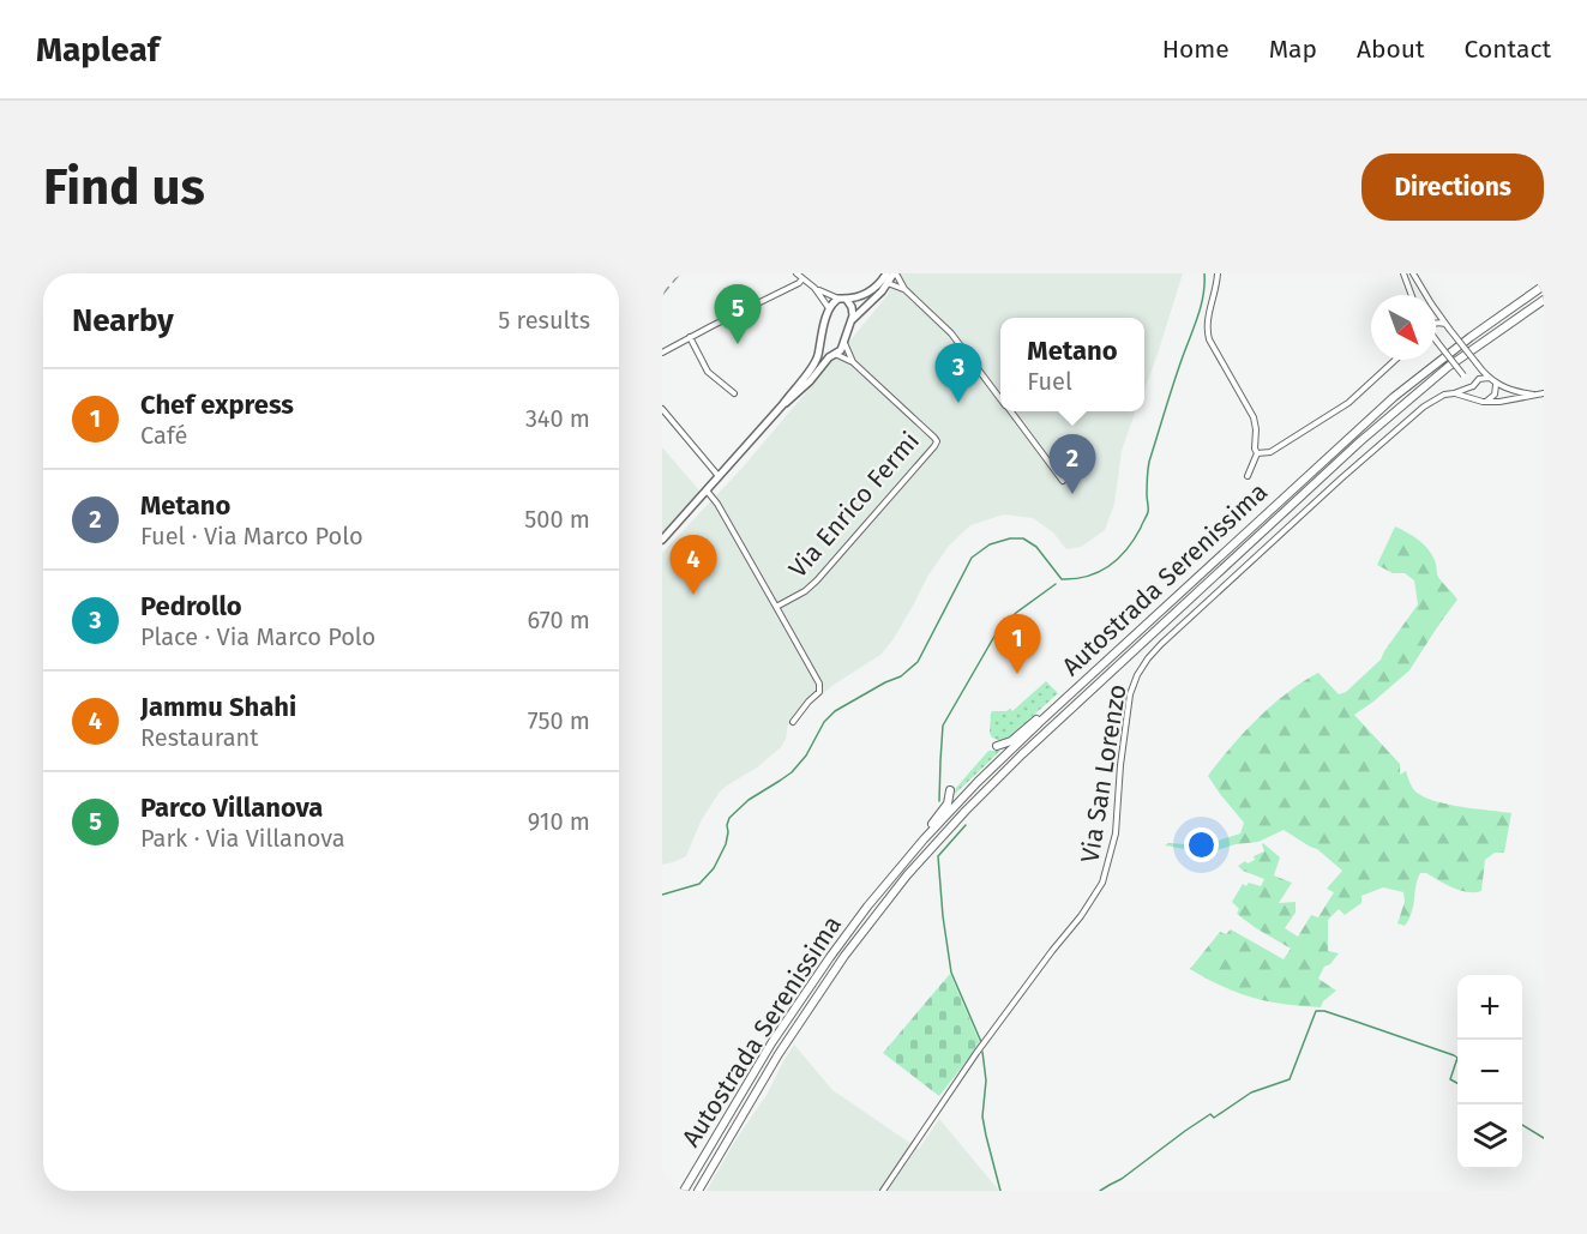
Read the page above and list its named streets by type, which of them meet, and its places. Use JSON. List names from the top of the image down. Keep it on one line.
{"streets":{"highway":["Autostrada Serenissima"],"street":["Via Enrico Fermi","Via San Lorenzo"]},"north":"bottom right","page":{"header":"Mapleaf","nav":["Home","Map","About","Contact"],"buttons":"Directions","title":"Find us","heading":["Nearby","5 results"],"pins":["5","3","2","4","1"],"popup":["Metano","Fuel"],"list":[{"mark":"1","name":"Chef express","note":"Café","value":"340 m"},{"mark":"2","name":"Metano","note":"Fuel · Via Marco Polo","value":"500 m"},{"mark":"3","name":"Pedrollo","note":"Place · Via Marco Polo","value":"670 m"},{"mark":"4","name":"Jammu Shahi","note":"Restaurant","value":"750 m"},{"mark":"5","name":"Parco Villanova","note":"Park · Via Villanova","value":"910 m"}],"map_buttons":["+","−"]}}
